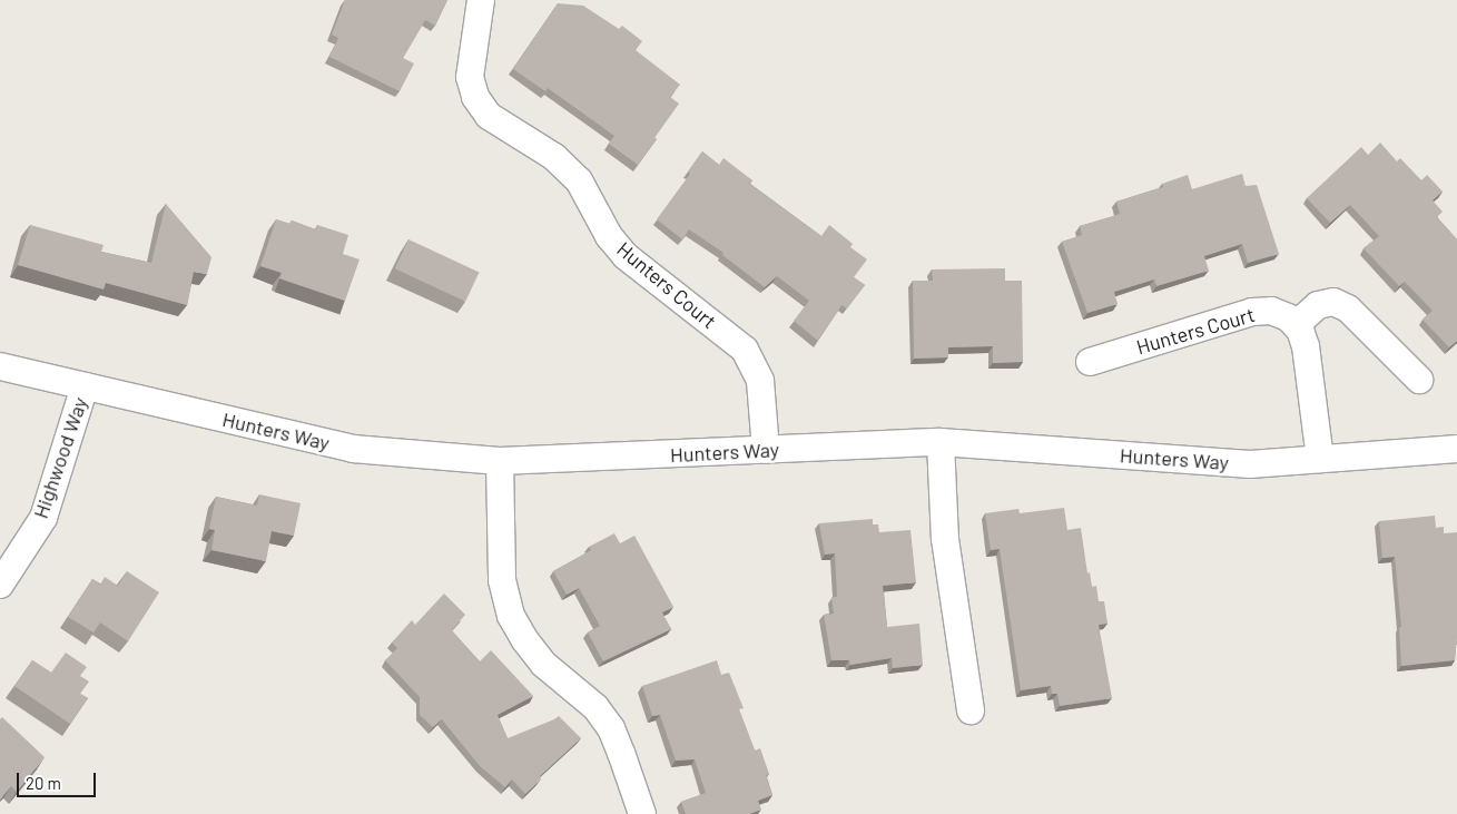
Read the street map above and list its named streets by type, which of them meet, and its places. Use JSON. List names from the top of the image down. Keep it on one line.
{"streets":{"street":["Hunters Court","Hunters Way","Highwood Way"]},"crossings":[["Hunters Court","Hunters Way"],["Hunters Way","Highwood Way"]],"scale_bar":"20 m"}
